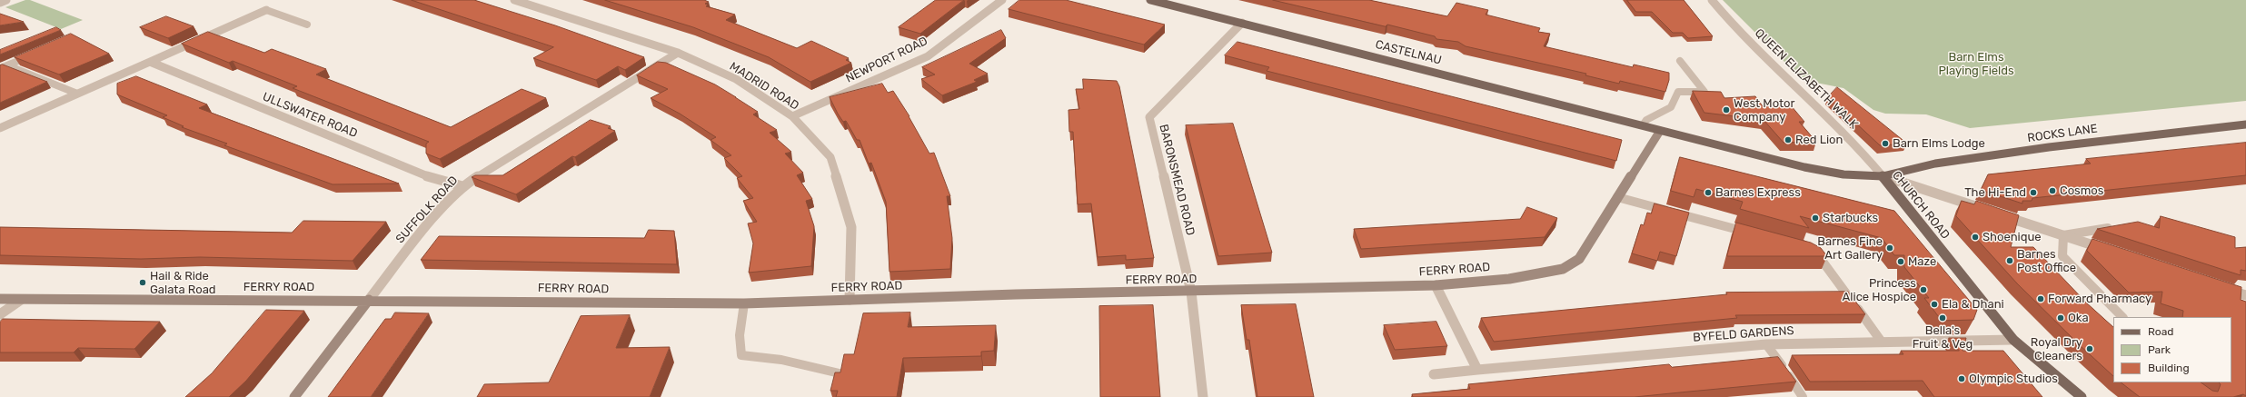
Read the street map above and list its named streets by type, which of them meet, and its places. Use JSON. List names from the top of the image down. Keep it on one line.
{"streets":{"main road":["CASTELNAU","ROCKS LANE","CHURCH ROAD"],"street":["NEWPORT ROAD","QUEEN ELIZABETH WALK","MADRID ROAD","ULLSWATER ROAD","BARONSMEAD ROAD","SUFFOLK ROAD","FERRY ROAD","BYFELD GARDENS"]},"crossings":[["CASTELNAU","BARONSMEAD ROAD"],["CASTELNAU","CHURCH ROAD"],["CASTELNAU","FERRY ROAD"],["NEWPORT ROAD","MADRID ROAD"],["QUEEN ELIZABETH WALK","ROCKS LANE"],["QUEEN ELIZABETH WALK","CHURCH ROAD"],["MADRID ROAD","SUFFOLK ROAD"],["MADRID ROAD","FERRY ROAD"],["ULLSWATER ROAD","SUFFOLK ROAD"],["ROCKS LANE","CHURCH ROAD"],["BARONSMEAD ROAD","FERRY ROAD"],["CHURCH ROAD","FERRY ROAD"],["CHURCH ROAD","BYFELD GARDENS"],["SUFFOLK ROAD","FERRY ROAD"]],"parks":["Barn Elms Playing Fields"],"places":["West Motor Company","Red Lion","Barn Elms Lodge","Cosmos","Barnes Express","The Hi-End","Starbucks","Shoenique","Barnes Fine Art Gallery","Barnes Post Office","Maze","Hail & Ride Galata Road","Princess Alice Hospice","Forward Pharmacy","Ela & Dhani","Bella's Fruit & Veg","Oka","Royal Dry Cleaners","Olympic Studios"],"legend":["Road","Park","Building"]}
